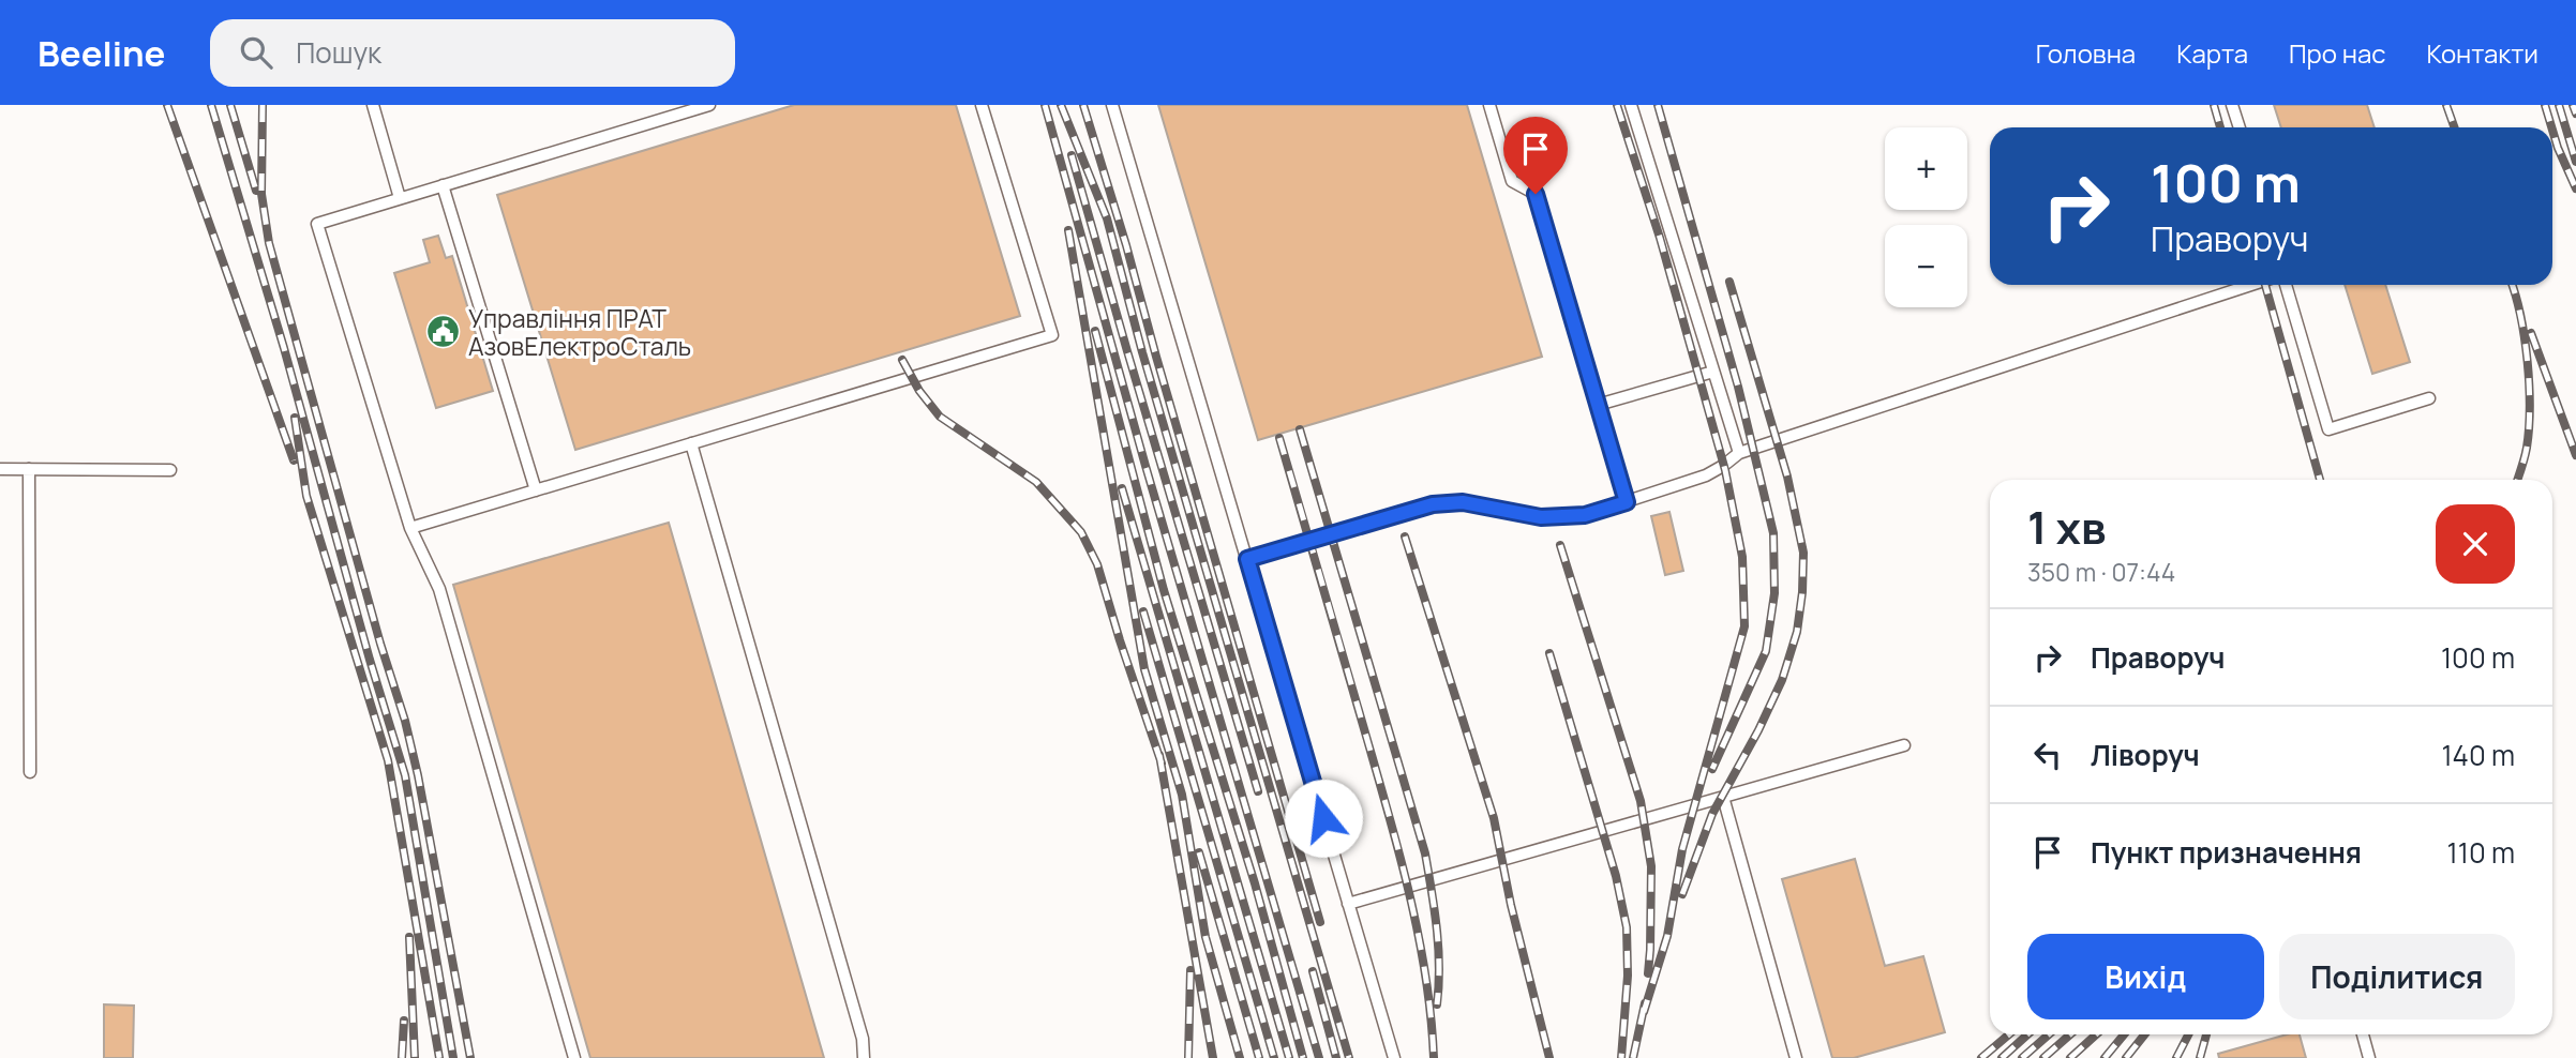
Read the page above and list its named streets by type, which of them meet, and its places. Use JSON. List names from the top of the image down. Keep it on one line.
{"places":{"public building":["Управління ПРАТ АзовЕлектроСталь"]},"page":{"header":"Beeline","search":"Пошук","nav":["Головна","Карта","Про нас","Контакти"],"map_buttons":["+","−"],"turn":["100 m","Праворуч"],"heading":["1 хв","350 m · 07:44"],"list":[{"name":"Праворуч","value":"100 m"},{"name":"Ліворуч","value":"140 m"},{"name":"Пункт призначення","value":"110 m"}],"buttons":["Вихід","Поділитися"]}}
